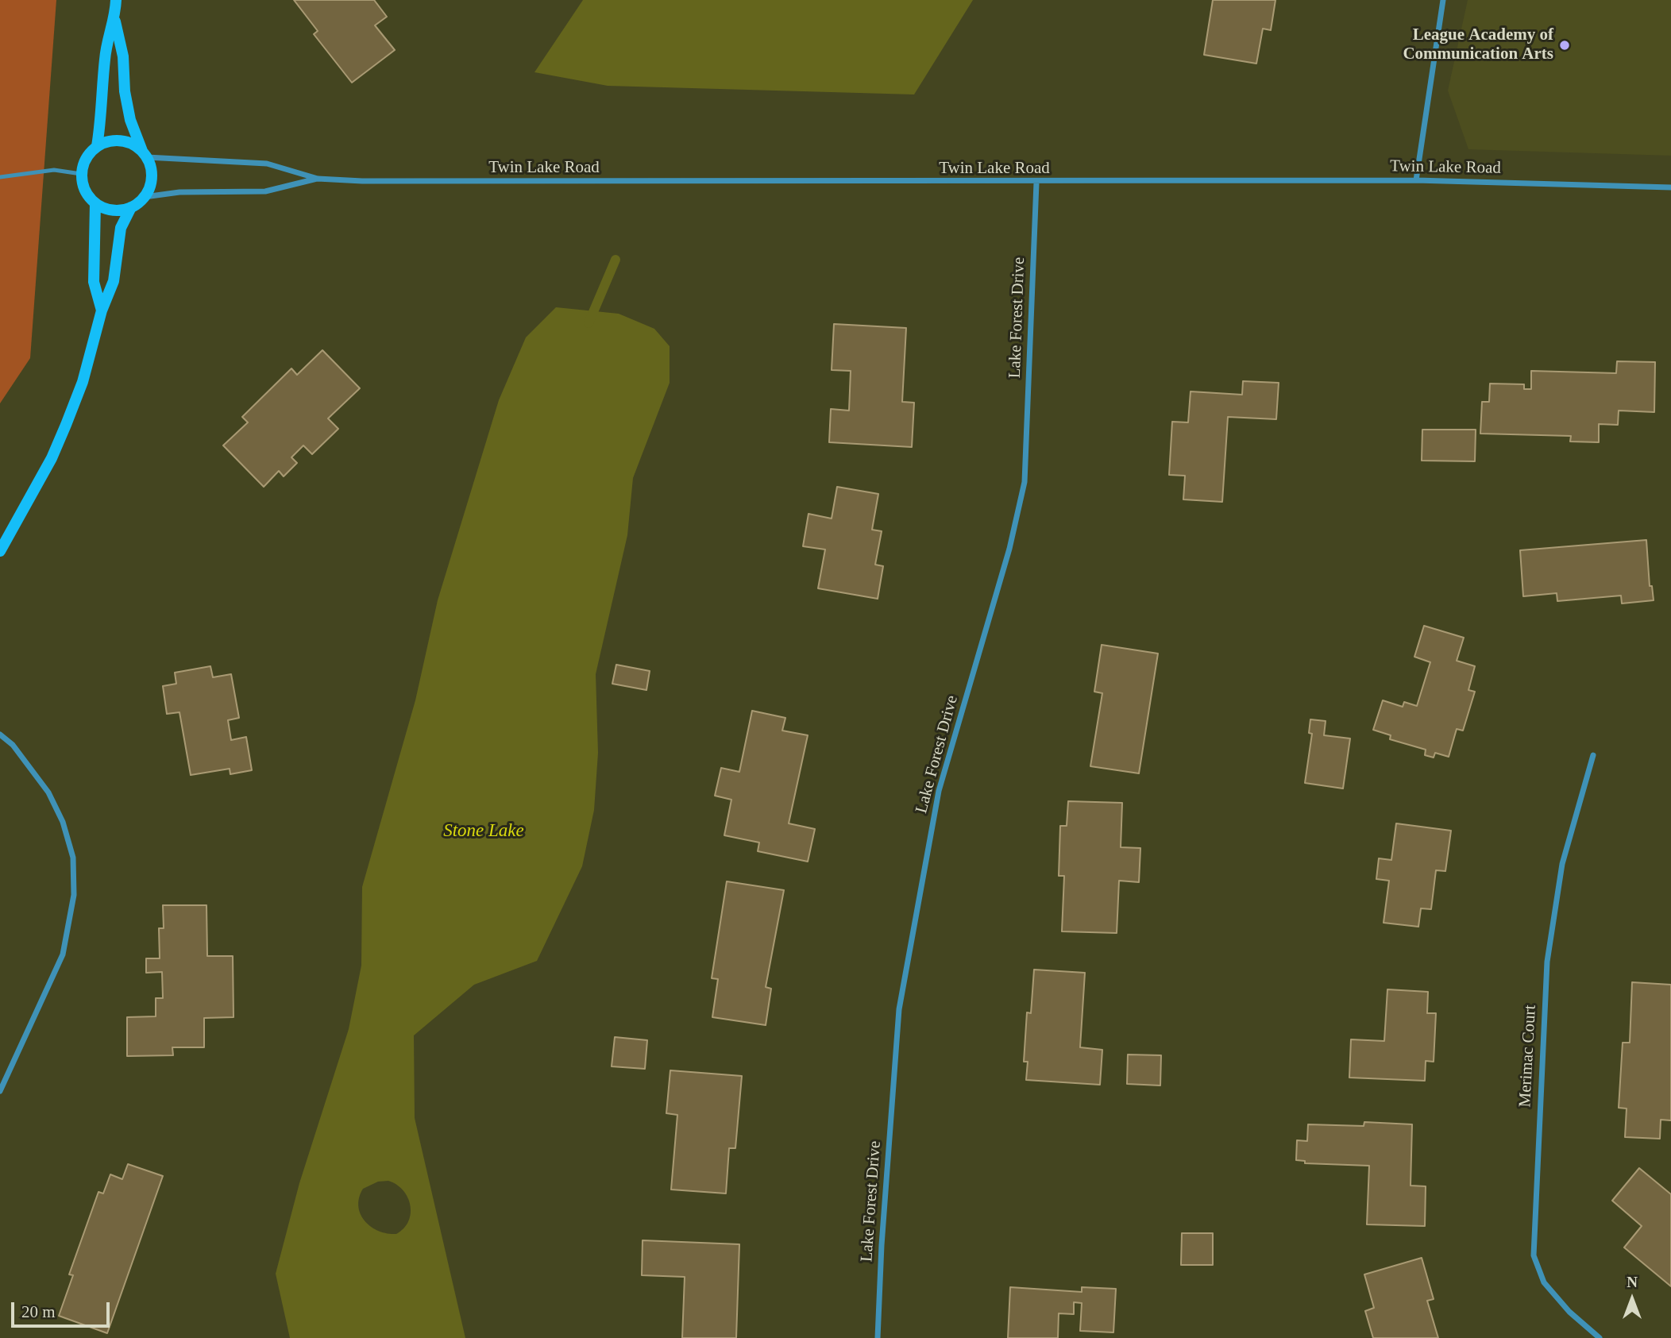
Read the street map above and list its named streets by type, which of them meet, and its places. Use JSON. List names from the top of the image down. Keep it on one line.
{"streets":{"street":["Twin Lake Road","Lake Forest Drive","Merimac Court"]},"crossings":[["Twin Lake Road","Lake Forest Drive"]],"water":["Stone Lake"],"places":["League Academy of Communication Arts"],"scale_bar":"20 m","north":"top"}
